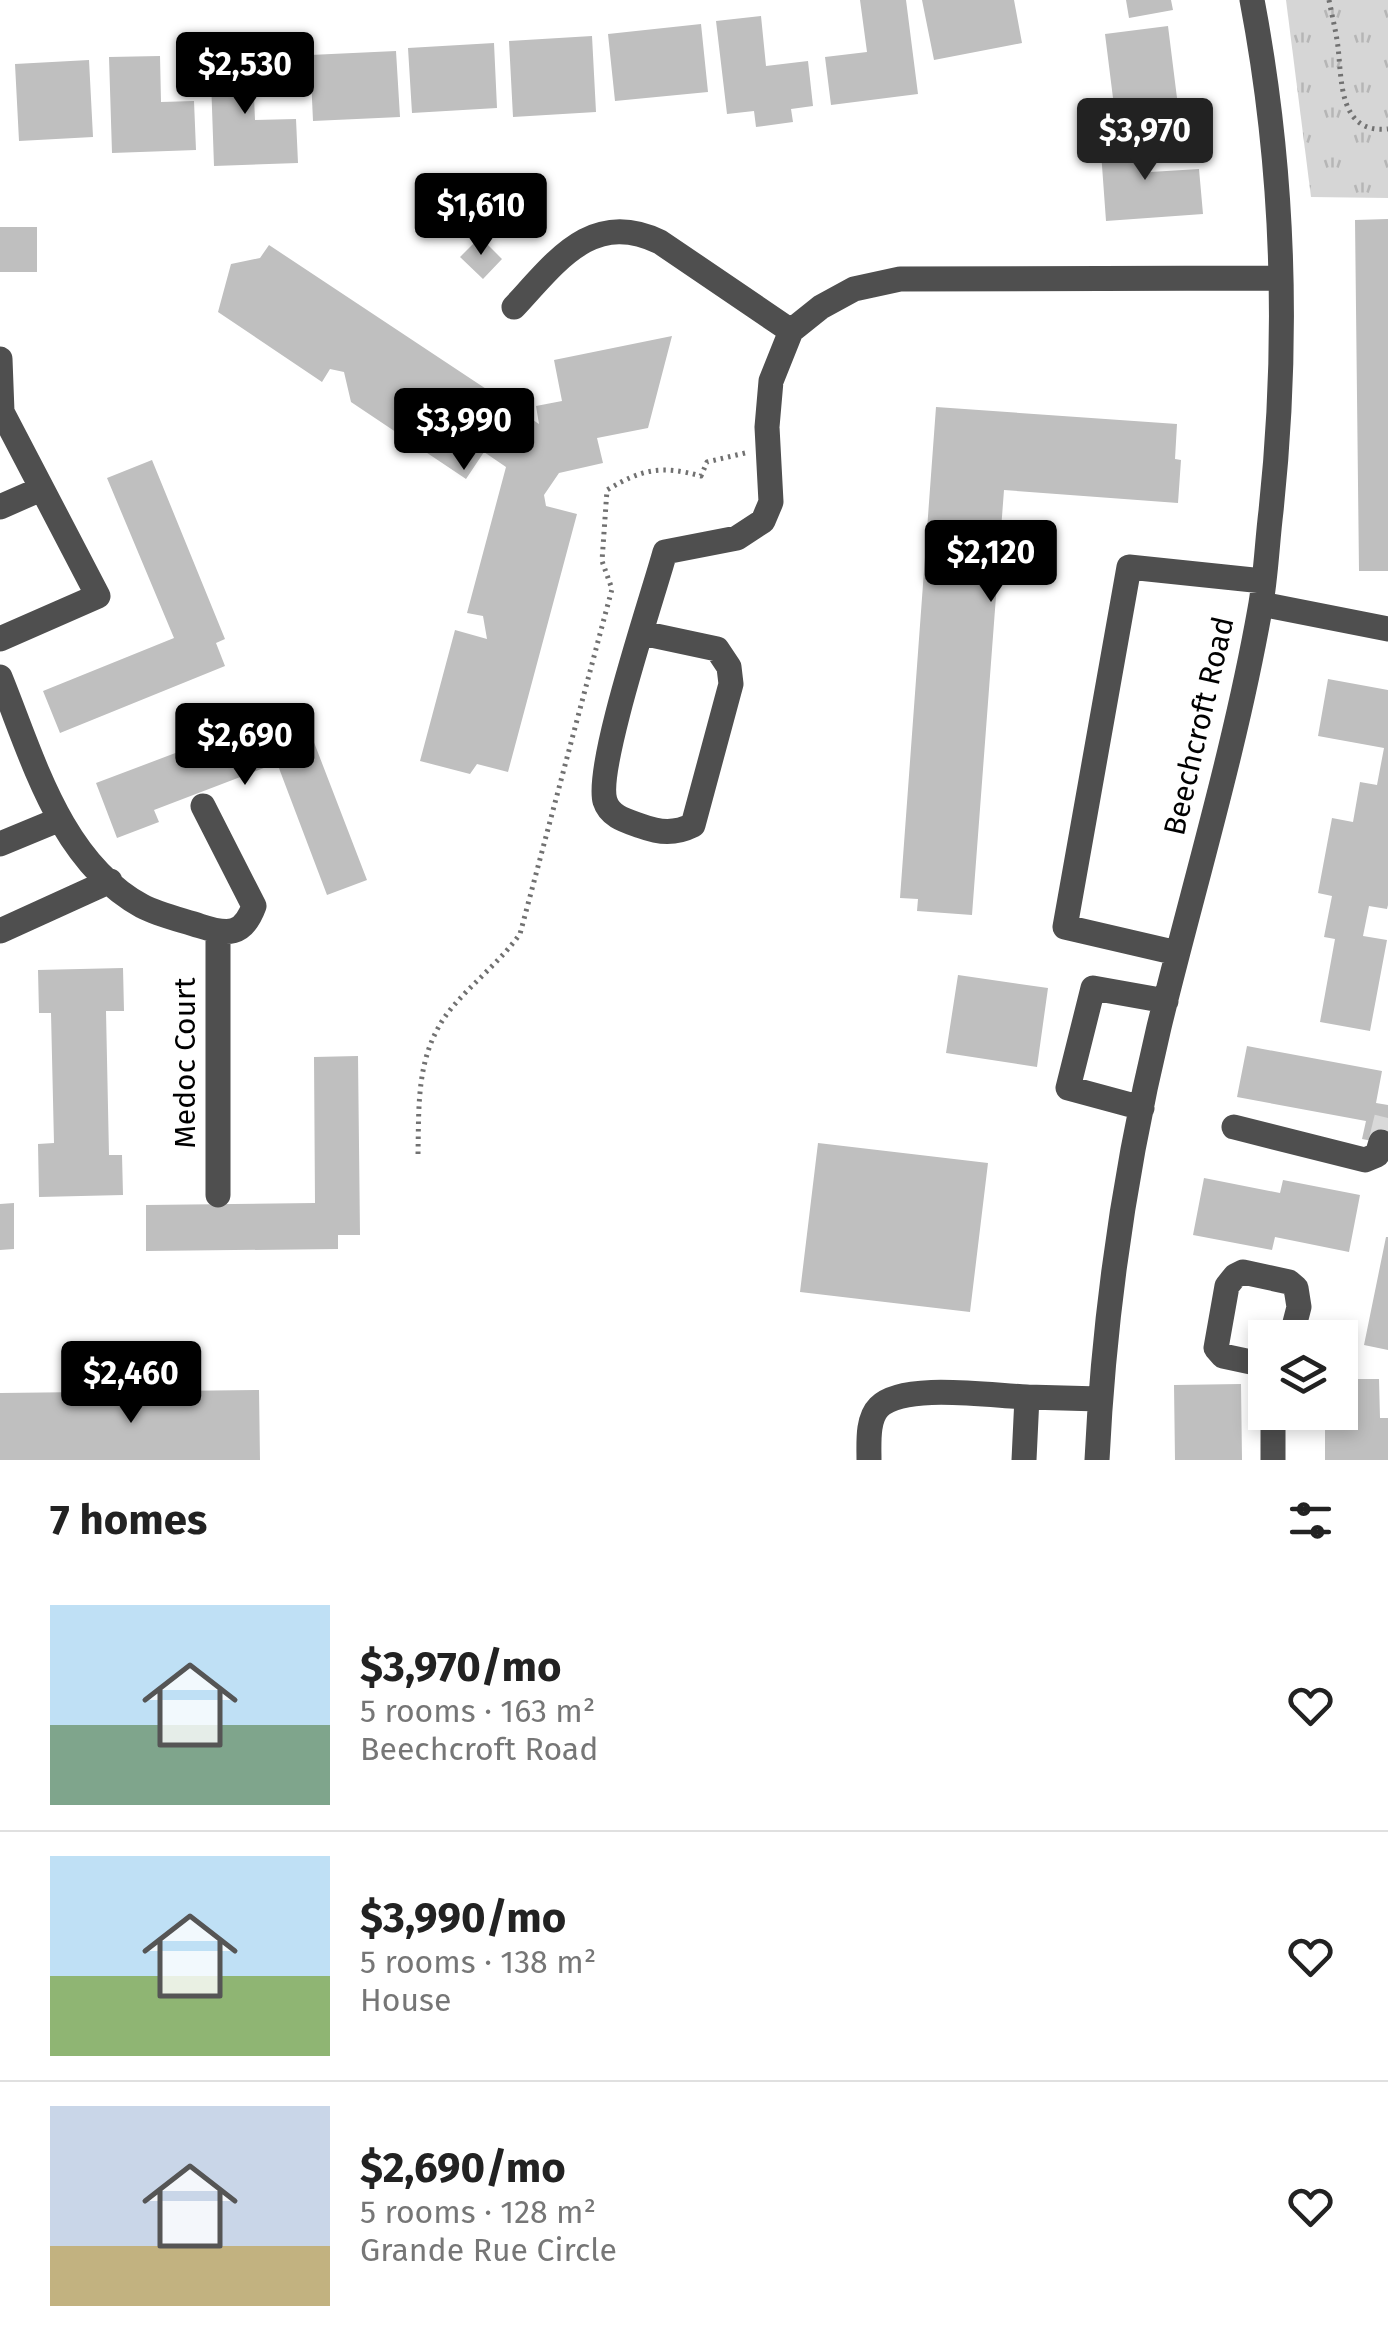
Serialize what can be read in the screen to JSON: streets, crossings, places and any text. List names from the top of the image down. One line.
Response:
{"streets":{"street":["Beechcroft Road","Medoc Court"]},"page":{"price":["$2,530","$3,970","$1,610","$3,990","$2,120","$2,690","$2,460"],"heading":"7 homes","list":[{"name":"$3,970/mo","note":"5 rooms · 163 m² · Beechcroft Road"},{"name":"$3,990/mo","note":"5 rooms · 138 m² · House"},{"name":"$2,690/mo","note":"5 rooms · 128 m² · Grande Rue Circle"}]}}
